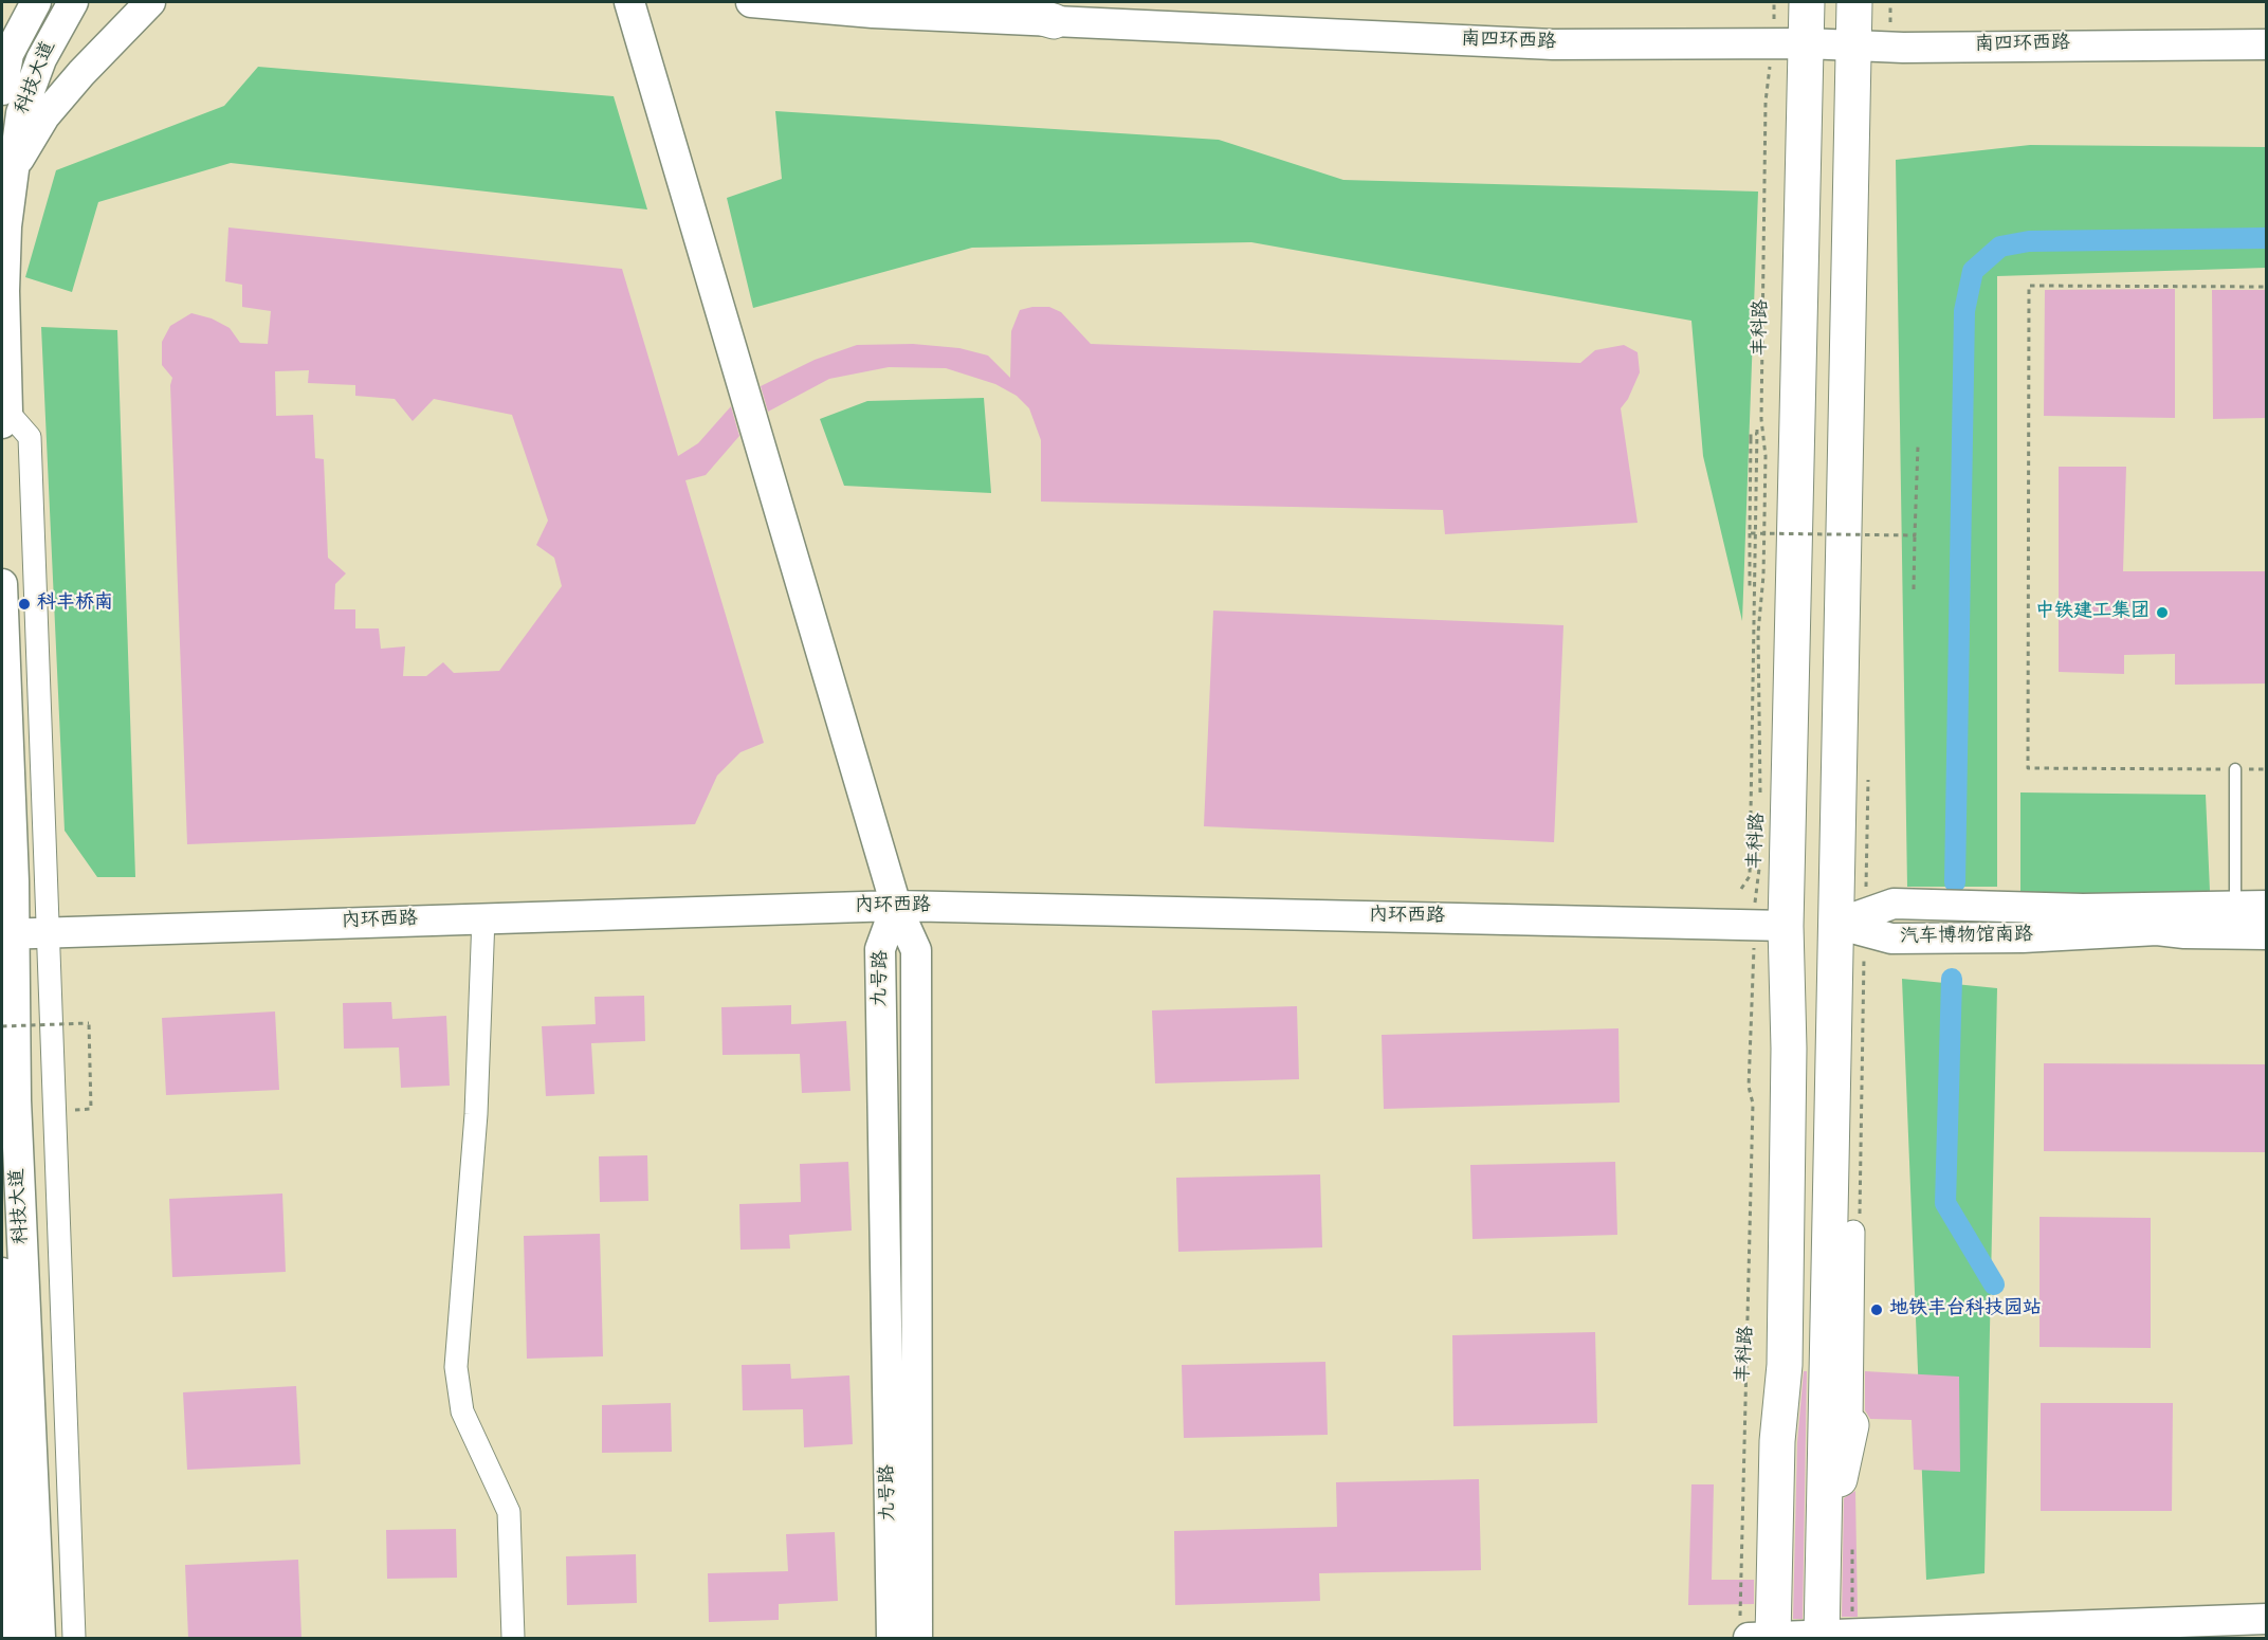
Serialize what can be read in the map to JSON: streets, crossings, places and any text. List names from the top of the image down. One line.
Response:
{"streets":{"main road":["丰科路"],"street":["南四环西路","科技大道","内环西路","汽车博物馆南路","九号路"]},"crossings":[["南四环西路","丰科路"],["科技大道","内环西路"],["丰科路","内环西路"],["内环西路","九号路"]],"places":["科丰桥南","中铁建工集团","地铁丰台科技园站"]}
